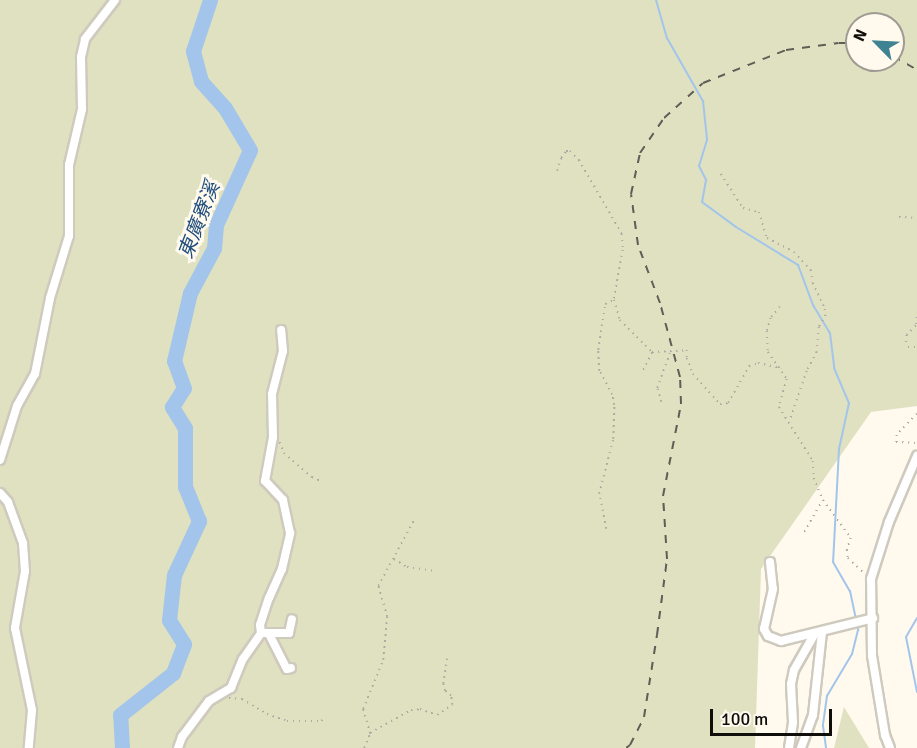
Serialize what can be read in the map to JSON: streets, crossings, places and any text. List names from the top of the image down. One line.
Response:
{"water":["東廣寮溪"],"scale_bar":"100 m","north":"top left"}
